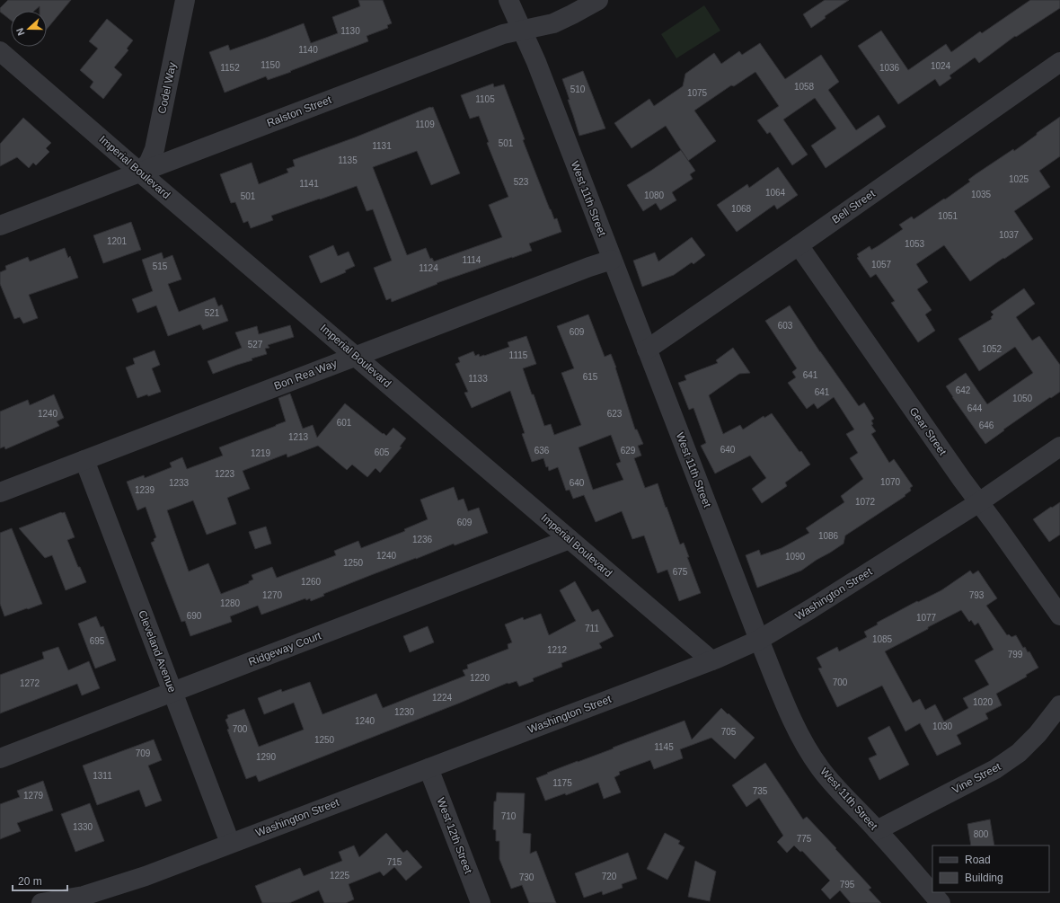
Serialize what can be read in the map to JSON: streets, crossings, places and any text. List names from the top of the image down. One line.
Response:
{"streets":{"street":["Codel Way","Ralston Street","Imperial Boulevard","West 11th Street","Bell Street","Bon Rea Way","Gear Street","Washington Street","Ridgeway Court","Cleveland Avenue","Vine Street","West 12th Street"]},"crossings":[["Codel Way","Ralston Street"],["Codel Way","Imperial Boulevard"],["Ralston Street","Imperial Boulevard"],["Ralston Street","West 11th Street"],["Imperial Boulevard","Bon Rea Way"],["Imperial Boulevard","Washington Street"],["Imperial Boulevard","Ridgeway Court"],["West 11th Street","Bell Street"],["West 11th Street","Bon Rea Way"],["West 11th Street","Washington Street"],["West 11th Street","Vine Street"],["Bell Street","Gear Street"],["Bon Rea Way","Cleveland Avenue"],["Gear Street","Washington Street"],["Washington Street","Cleveland Avenue"],["Washington Street","West 12th Street"],["Ridgeway Court","Cleveland Avenue"]],"house_numbers":["1130","1140","1150","1024","1152","1036","1058","510","1075","1105","1109","501","1131","1135","1025","523","1141","1064","1035","1080","501","1068","1051","1037","1201","1053","1114","1057","515","1124","521","603","609","527","1052","1115","641","615","1133","642","641","1050","644","1240","623","601","646","1213","640","636","629","605","1219","1223","1070","1233","640","1239","1072","609","1086","1236","1240","1090","1250","675","1260","1270","793","1280","690","1077","711","1085","695","1212","799","1220","700","1272","1224","1020","1230","1240","1030","700","705","1250","1145","709","1290","1311","1175","735","1279","710","1330","800","775","715","1225","720","730","795"],"legend":["Road","Building"],"scale_bar":"20 m","north":"left"}
